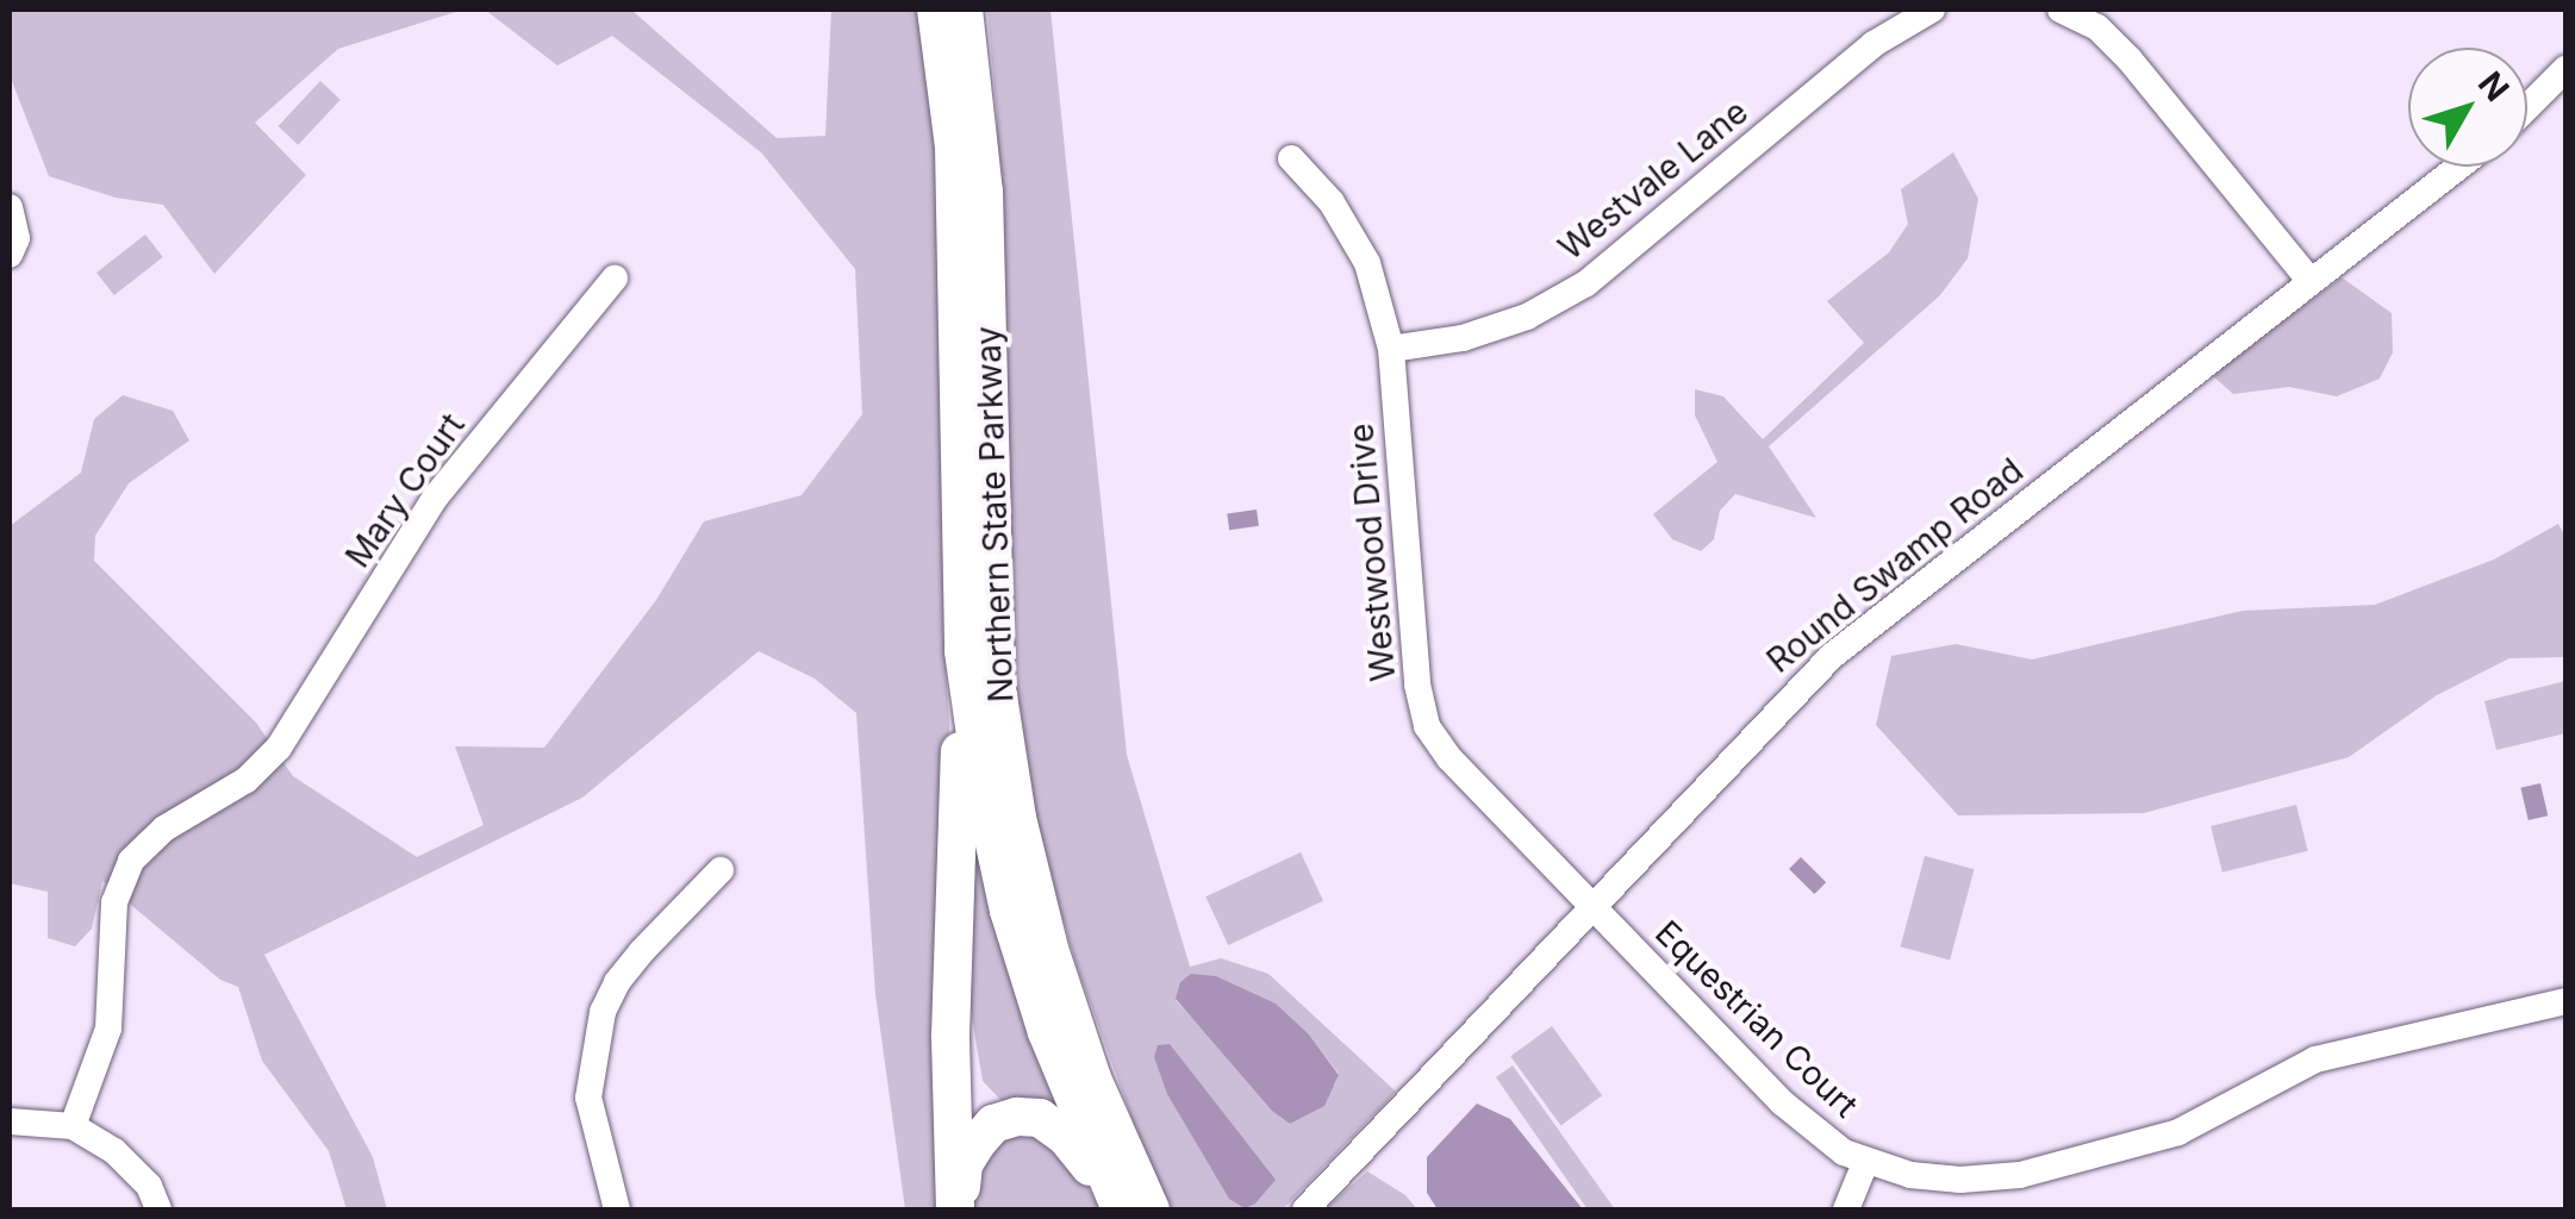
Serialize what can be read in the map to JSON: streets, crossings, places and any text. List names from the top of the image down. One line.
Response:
{"streets":{"highway":["Northern State Parkway"],"street":["Westvale Lane","Mary Court","Westwood Drive","Round Swamp Road","Equestrian Court"]},"crossings":[["Westvale Lane","Westwood Drive"],["Westwood Drive","Round Swamp Road"],["Westwood Drive","Equestrian Court"],["Round Swamp Road","Equestrian Court"]],"north":"top right"}
